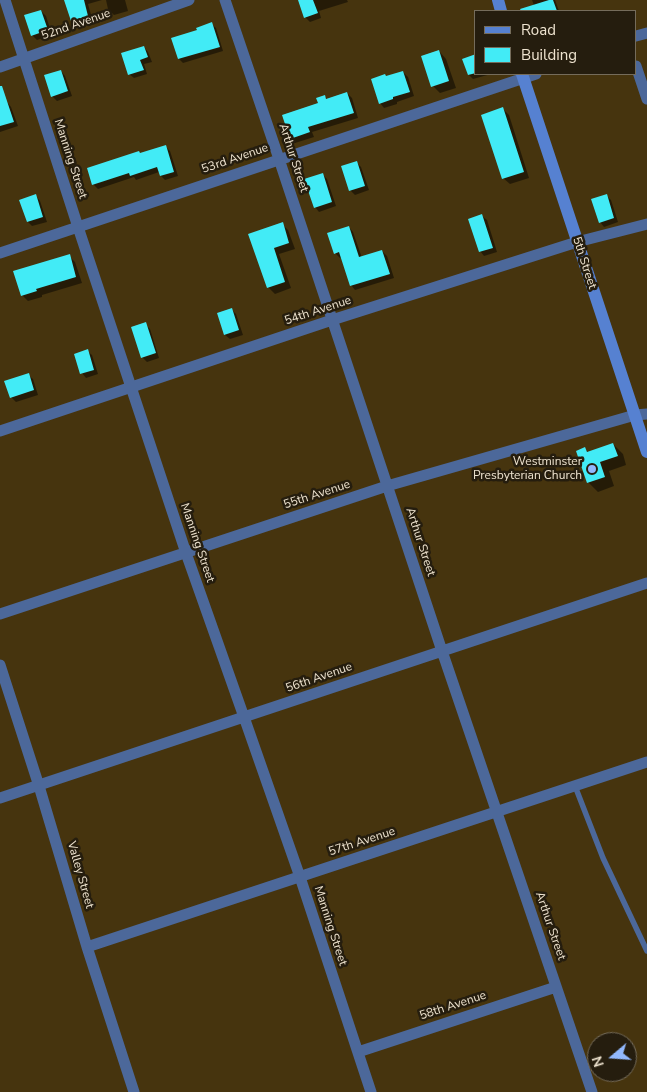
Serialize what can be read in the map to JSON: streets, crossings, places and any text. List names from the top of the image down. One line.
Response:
{"streets":{"street":["52nd Avenue","Arthur Street","Manning Street","53rd Avenue","5th Street","54th Avenue","55th Avenue","56th Avenue","57th Avenue","Valley Street","58th Avenue"]},"crossings":[["52nd Avenue","Manning Street"],["Arthur Street","53rd Avenue"],["Arthur Street","54th Avenue"],["Arthur Street","55th Avenue"],["Arthur Street","56th Avenue"],["Arthur Street","57th Avenue"],["Arthur Street","58th Avenue"],["Manning Street","53rd Avenue"],["Manning Street","54th Avenue"],["Manning Street","55th Avenue"],["Manning Street","56th Avenue"],["Manning Street","57th Avenue"],["Manning Street","58th Avenue"],["53rd Avenue","5th Street"],["5th Street","54th Avenue"],["5th Street","55th Avenue"],["56th Avenue","Valley Street"],["57th Avenue","Valley Street"]],"places":["Westminster Presbyterian Church"],"legend":["Road","Building"],"north":"left"}
